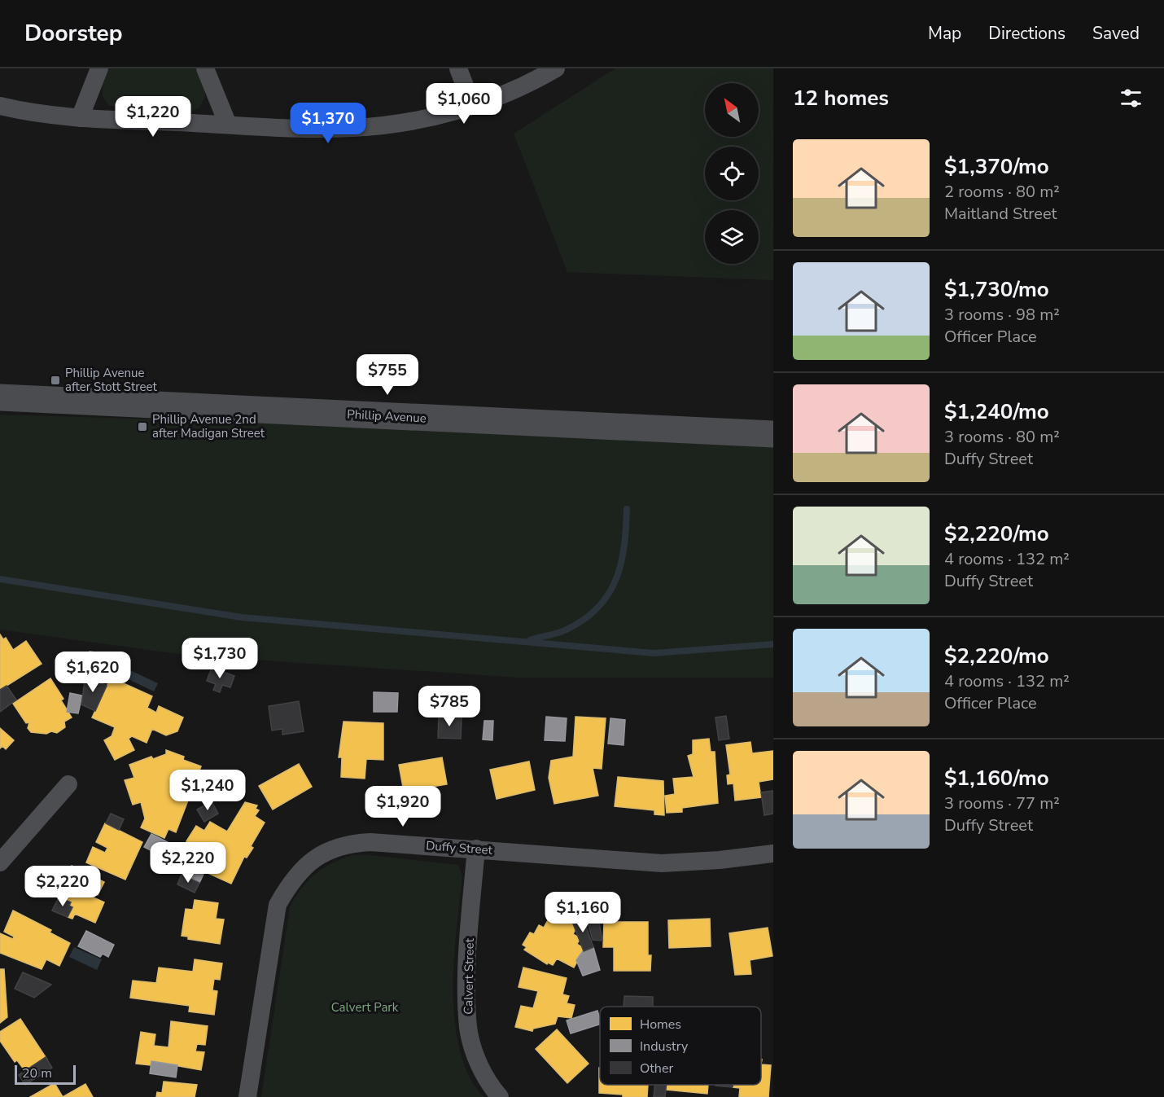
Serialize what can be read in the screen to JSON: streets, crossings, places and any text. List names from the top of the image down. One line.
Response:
{"streets":{"street":["Phillip Avenue","Duffy Street","Calvert Street"]},"crossings":[["Duffy Street","Calvert Street"]],"parks":["Calvert Park"],"places":{"transit":["Phillip Avenue after Stott Street","Phillip Avenue 2nd after Madigan Street"]},"legend":["Homes","Industry","Other"],"scale_bar":"20 m","north":"top left","page":{"header":"Doorstep","nav":["Map","Directions","Saved"],"heading":"12 homes","price":["$1,060","$1,220","$1,370","$755","$1,730","$1,620","$785","$1,240","$1,920","$2,220","$2,220","$1,160"],"list":[{"name":"$1,370/mo","note":"2 rooms · 80 m² · Maitland Street"},{"name":"$1,730/mo","note":"3 rooms · 98 m² · Officer Place"},{"name":"$1,240/mo","note":"3 rooms · 80 m² · Duffy Street"},{"name":"$2,220/mo","note":"4 rooms · 132 m² · Duffy Street"},{"name":"$2,220/mo","note":"4 rooms · 132 m² · Officer Place"},{"name":"$1,160/mo","note":"3 rooms · 77 m² · Duffy Street"}],"scale":"20 m"}}
